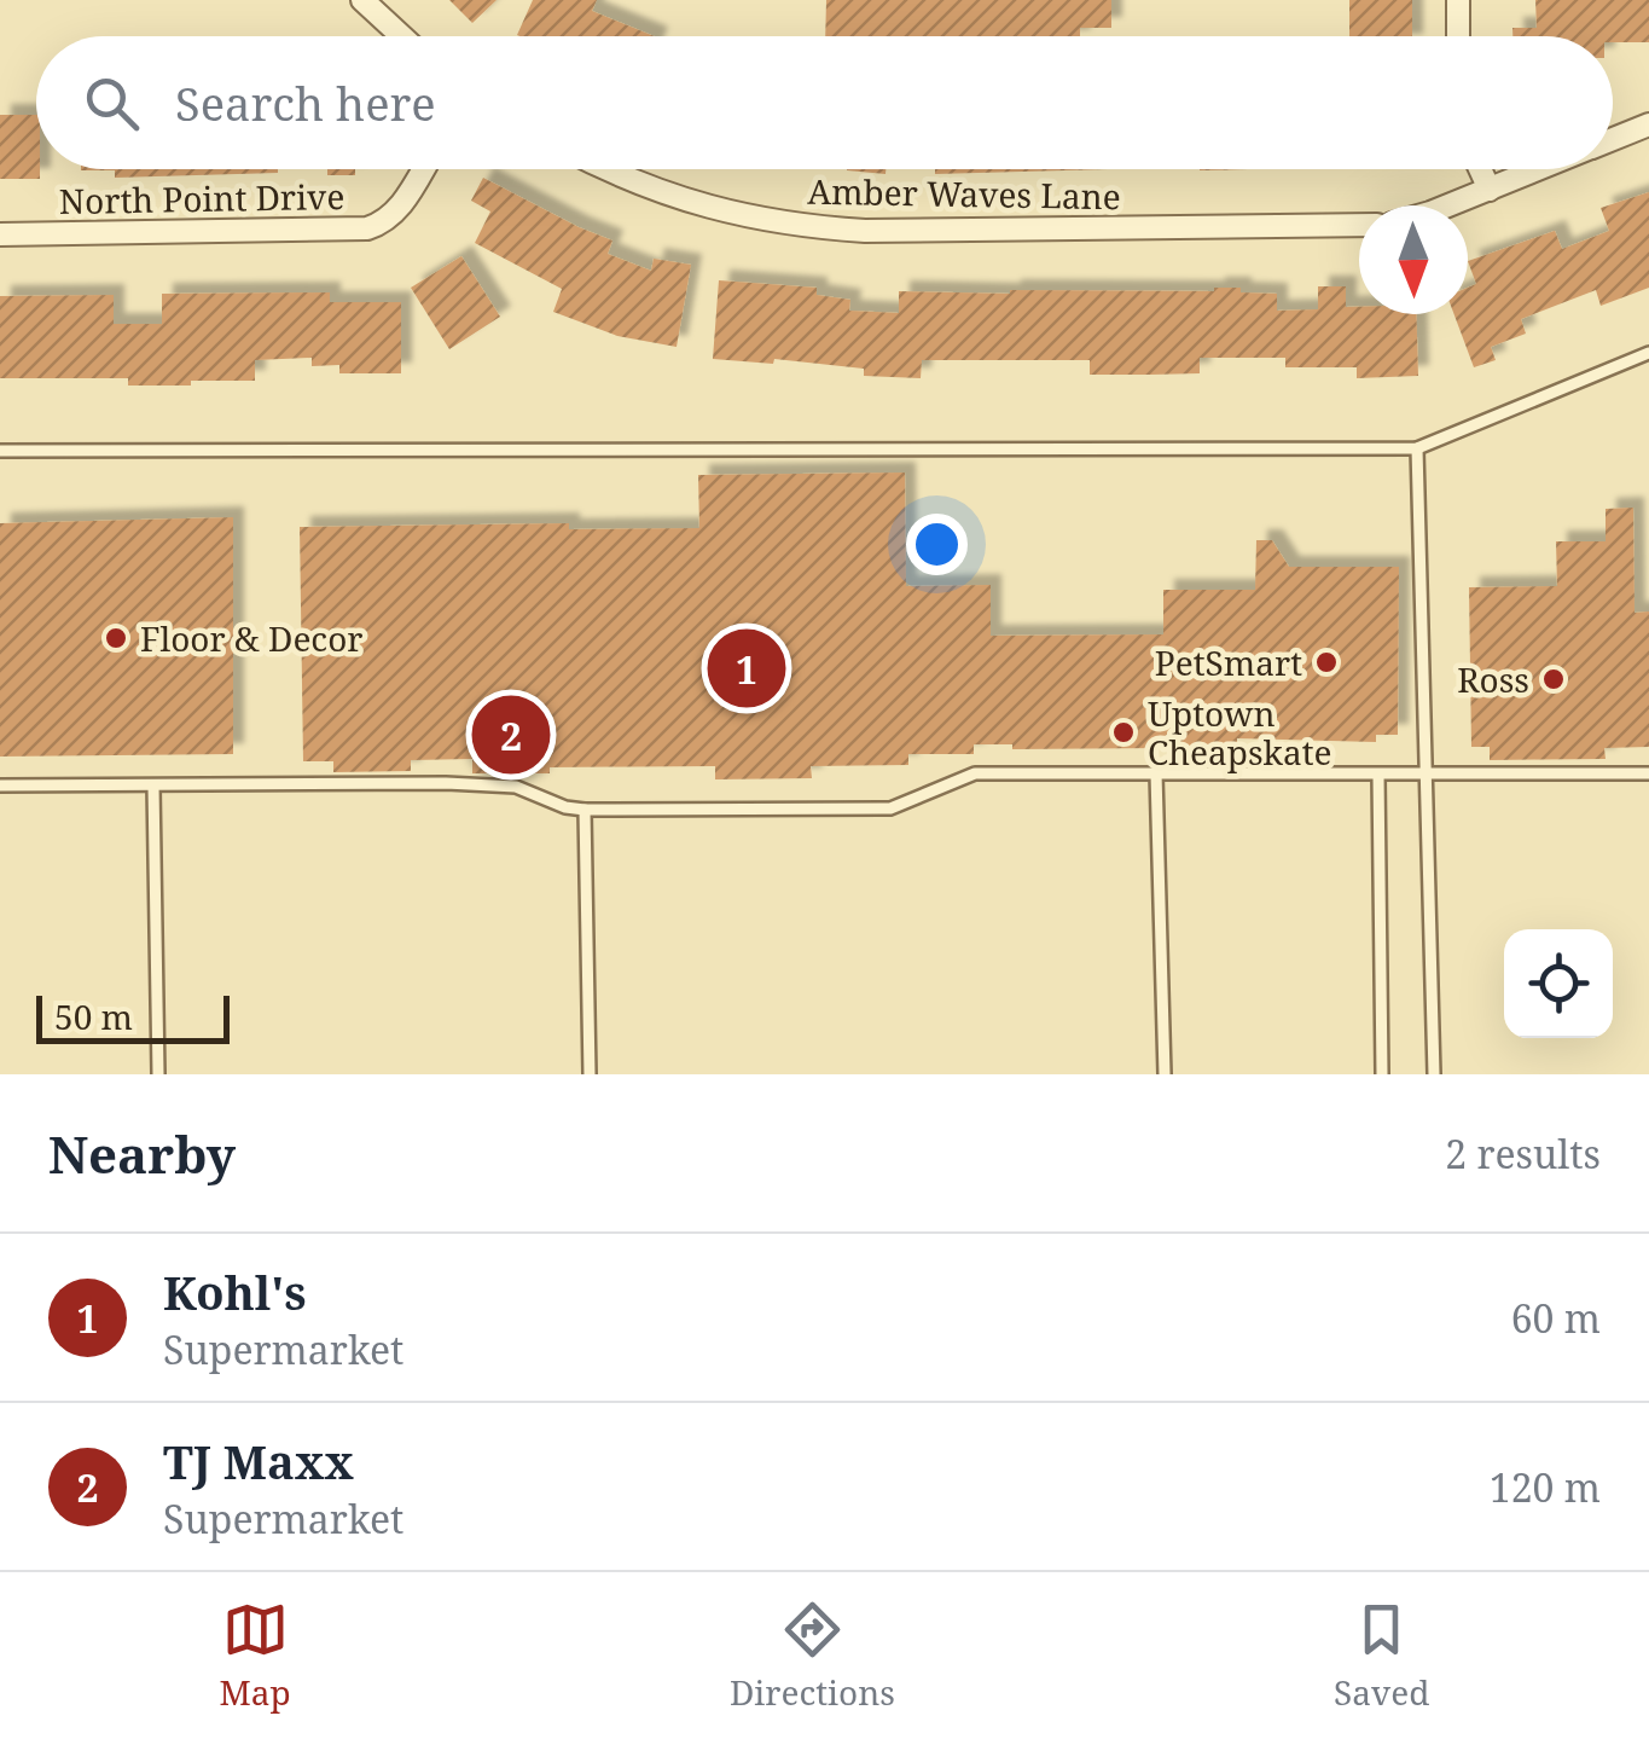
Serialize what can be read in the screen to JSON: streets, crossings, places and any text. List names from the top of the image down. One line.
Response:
{"streets":{"street":["Amber Waves Lane","North Point Drive"]},"places":["Floor & Decor","PetSmart","Ross","Uptown Cheapskate"],"scale_bar":"50 m","north":"bottom","page":{"search":"Search here","pins":["1","2"],"scale":"50 m","heading":["Nearby","2 results"],"list":[{"mark":"1","name":"Kohl's","note":"Supermarket","value":"60 m"},{"mark":"2","name":"TJ Maxx","note":"Supermarket","value":"120 m"}],"nav":["Map","Directions","Saved"]}}
